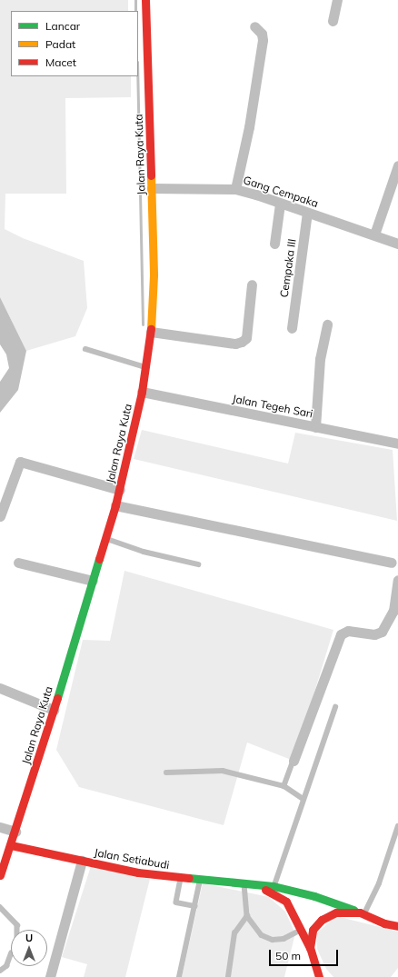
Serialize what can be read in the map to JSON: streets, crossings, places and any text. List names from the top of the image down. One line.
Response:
{"streets":{"main road":["Jalan Raya Kuta","Jalan Setiabudi"],"street":["Gang Cempaka","Cempaka III","Jalan Tegeh Sari"]},"crossings":[["Jalan Raya Kuta","Gang Cempaka"],["Jalan Raya Kuta","Jalan Tegeh Sari"],["Jalan Raya Kuta","Jalan Setiabudi"],["Gang Cempaka","Cempaka III"]],"legend":["Lancar","Padat","Macet"],"scale_bar":"50 m","north":"top"}
